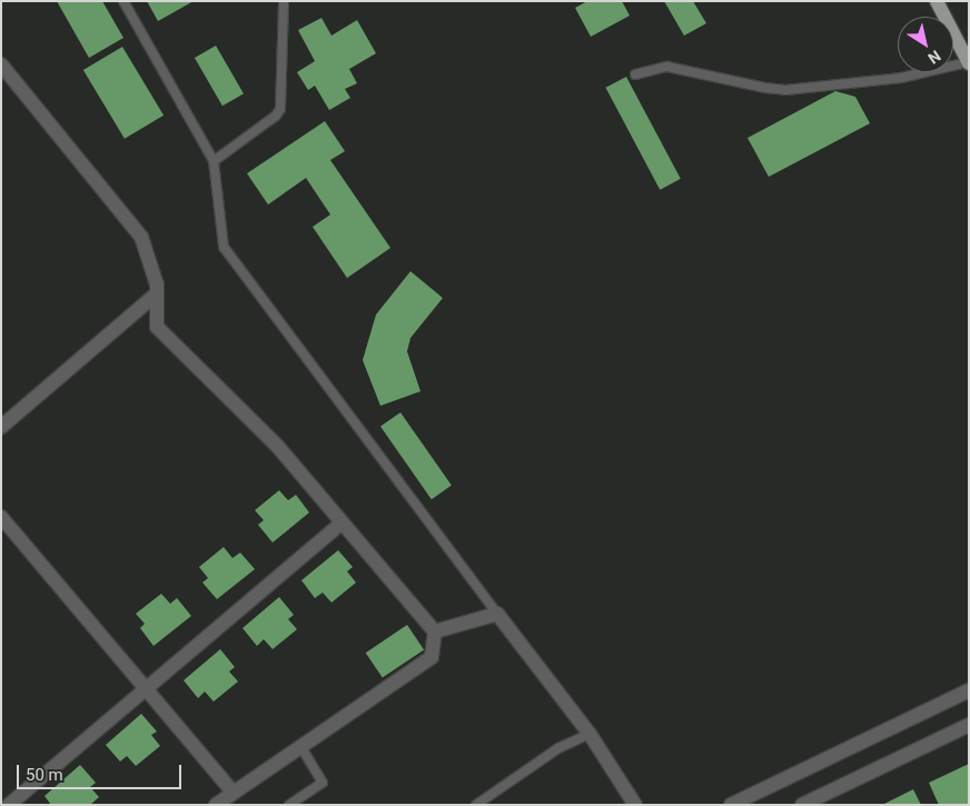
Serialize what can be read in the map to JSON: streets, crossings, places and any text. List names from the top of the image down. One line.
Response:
{"scale_bar":"50 m","north":"bottom right"}
